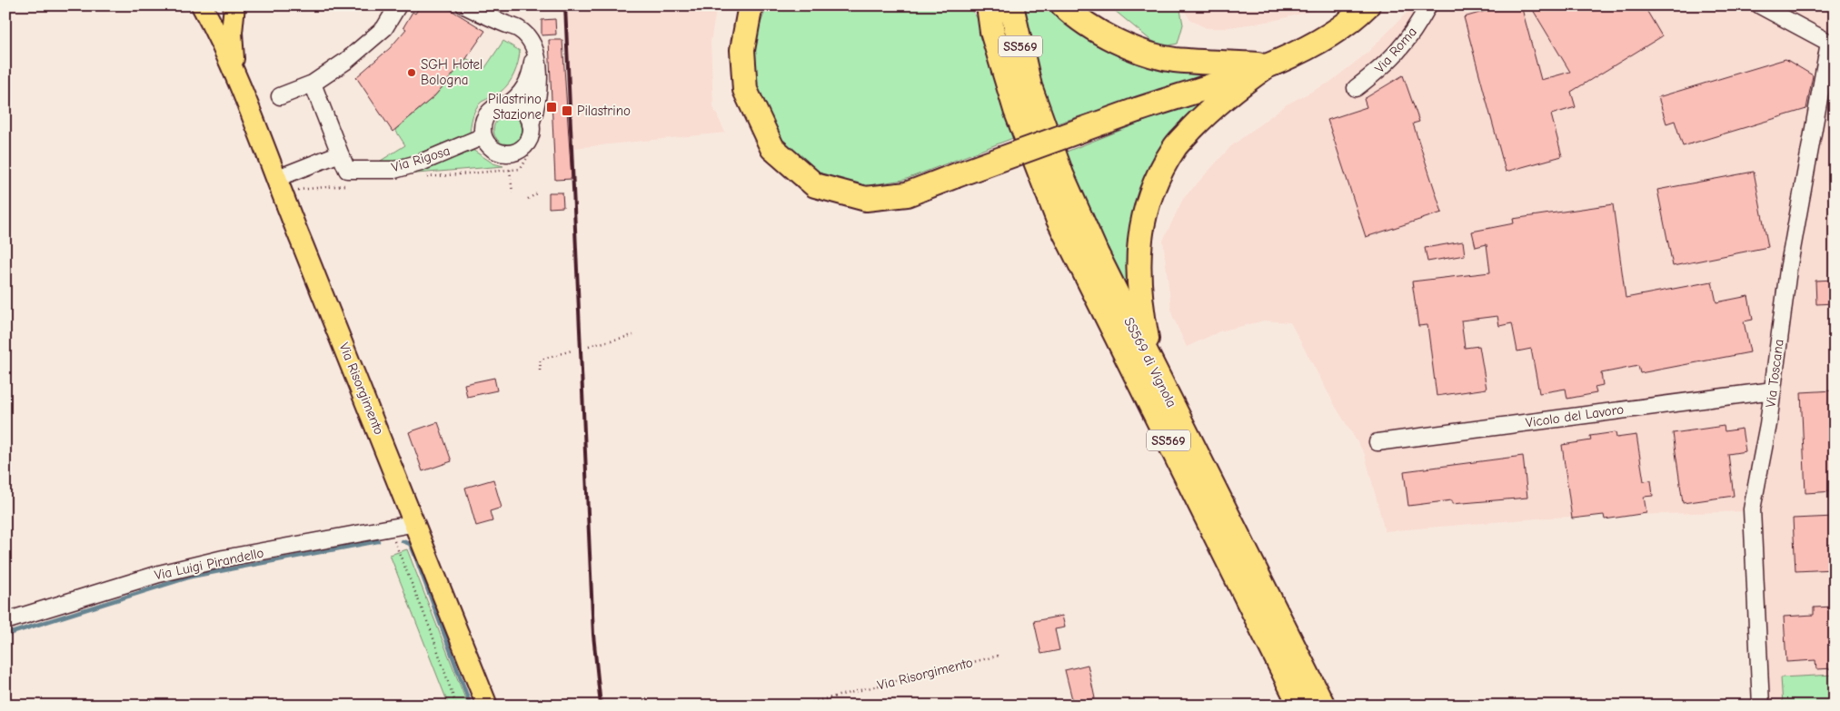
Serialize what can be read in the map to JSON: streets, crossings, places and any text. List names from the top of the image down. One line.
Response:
{"streets":{"highway":["SS569","SS569 di Vignola"],"main road":["Via Risorgimento"],"street":["Via Roma","Via Rigosa","Via Toscana","Vicolo del Lavoro","Via Luigi Pirandello"]},"crossings":[["Via Toscana","Vicolo del Lavoro"],["Via Risorgimento","Via Luigi Pirandello"]],"places":{"other":["SGH Hotel Bologna"],"transit":["Pilastrino Stazione","Pilastrino"]}}
